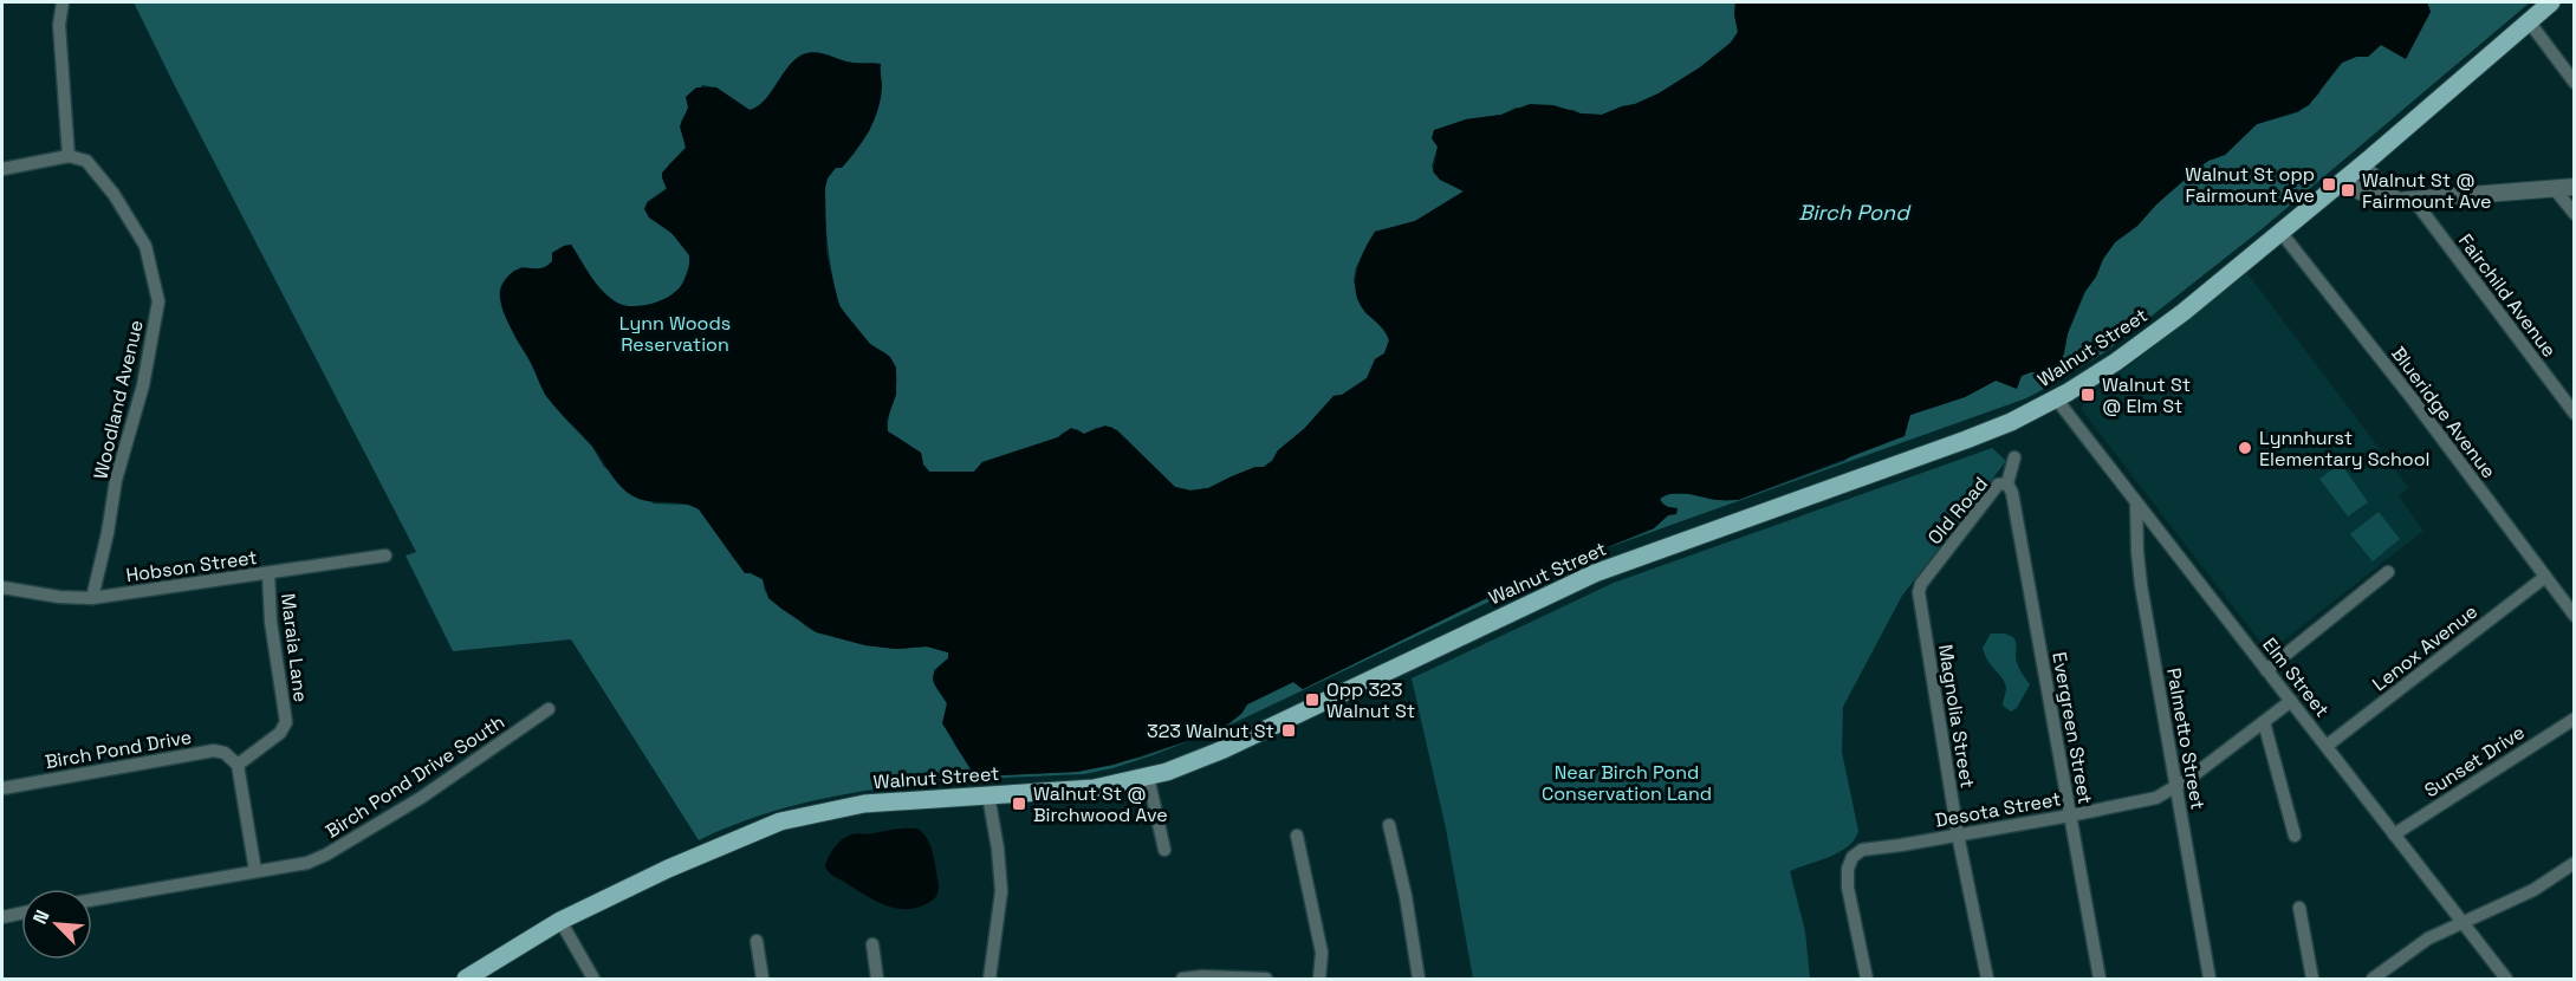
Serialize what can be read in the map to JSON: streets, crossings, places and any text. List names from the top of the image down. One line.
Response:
{"streets":{"main road":["Walnut Street"],"street":["Fairchild Avenue","Woodland Avenue","Blueridge Avenue","Old Road","Hobson Street","Maraia Lane","Lenox Avenue","Elm Street","Magnolia Street","Evergreen Street","Palmetto Street","Birch Pond Drive","Sunset Drive","Birch Pond Drive South","Desota Street"]},"crossings":[["Walnut Street","Blueridge Avenue"],["Walnut Street","Elm Street"],["Woodland Avenue","Hobson Street"],["Blueridge Avenue","Lenox Avenue"],["Old Road","Magnolia Street"],["Old Road","Evergreen Street"],["Hobson Street","Maraia Lane"],["Maraia Lane","Birch Pond Drive"],["Lenox Avenue","Elm Street"],["Elm Street","Palmetto Street"],["Elm Street","Sunset Drive"],["Elm Street","Desota Street"],["Magnolia Street","Desota Street"],["Evergreen Street","Desota Street"],["Palmetto Street","Desota Street"]],"water":["Birch Pond"],"parks":["Lynn Woods Reservation","Near Birch Pond Conservation Land"],"places":{"transit":["Walnut St opp Fairmount Ave","Walnut St @ Fairmount Ave","Walnut St @ Elm St","Opp 323 Walnut St","323 Walnut St","Walnut St @ Birchwood Ave"],"other":["Lynnhurst Elementary School"]},"north":"top left"}
